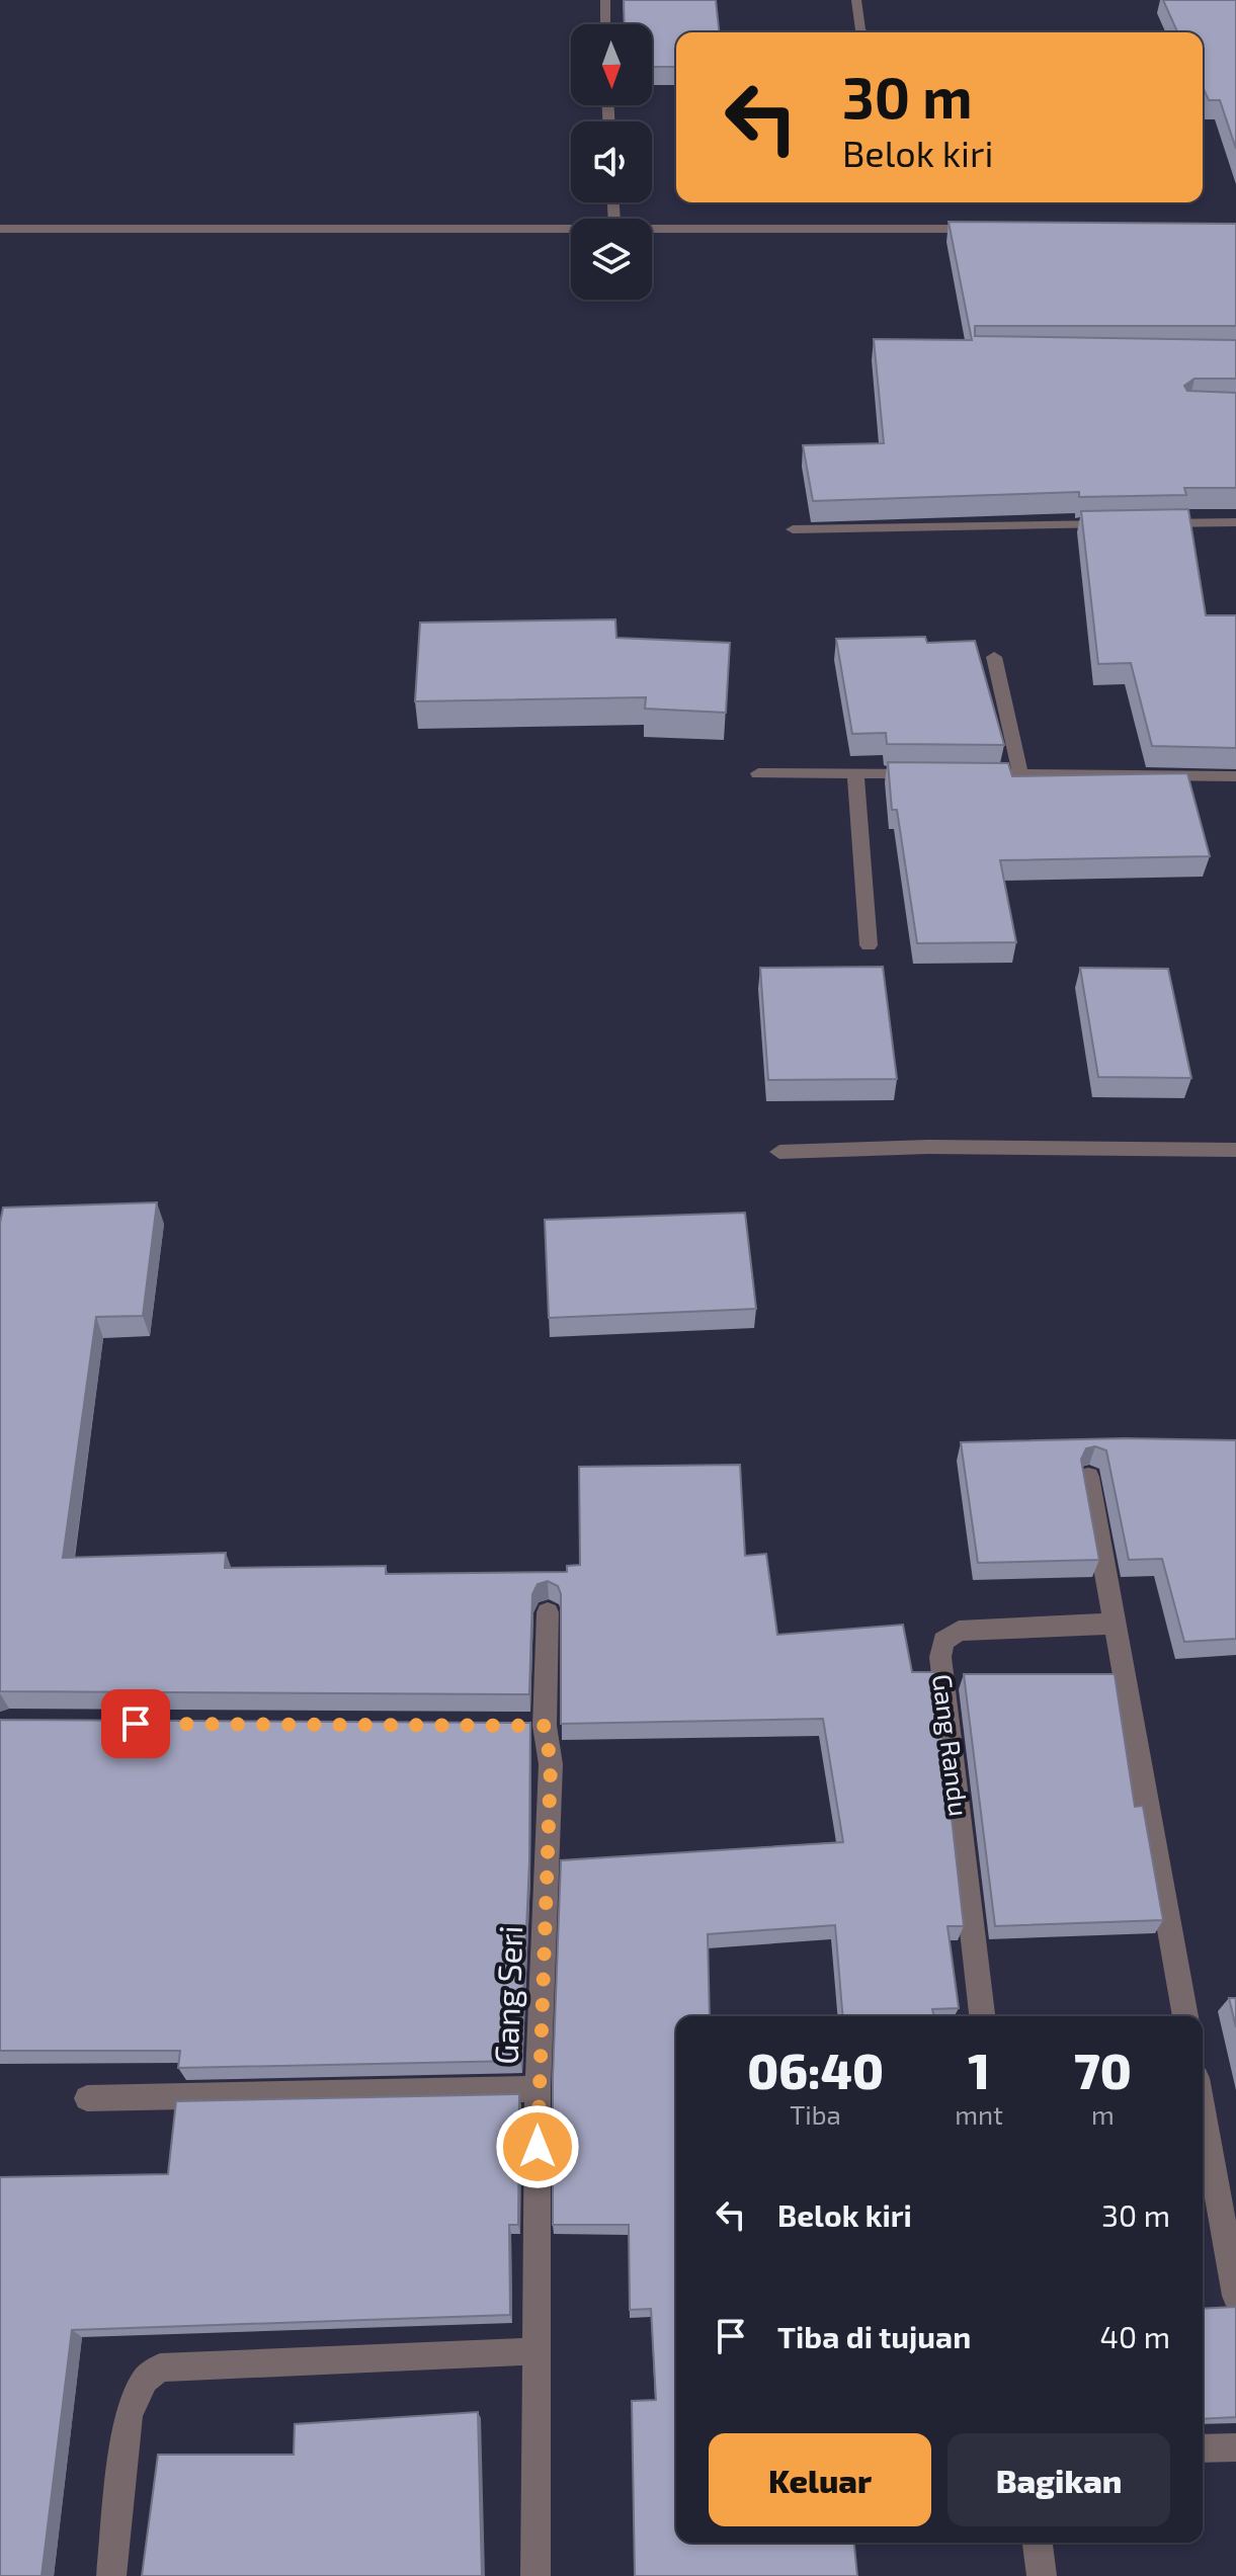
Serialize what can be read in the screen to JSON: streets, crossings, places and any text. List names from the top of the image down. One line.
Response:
{"streets":{"street":["Gang Randu","Gang Seri"]},"north":"bottom","page":{"turn":["30 m","Belok kiri"],"eta":["06:40","Tiba","1","mnt","70","m"],"list":[{"name":"Belok kiri","value":"30 m"},{"name":"Tiba di tujuan","value":"40 m"}],"buttons":["Keluar","Bagikan"]}}
